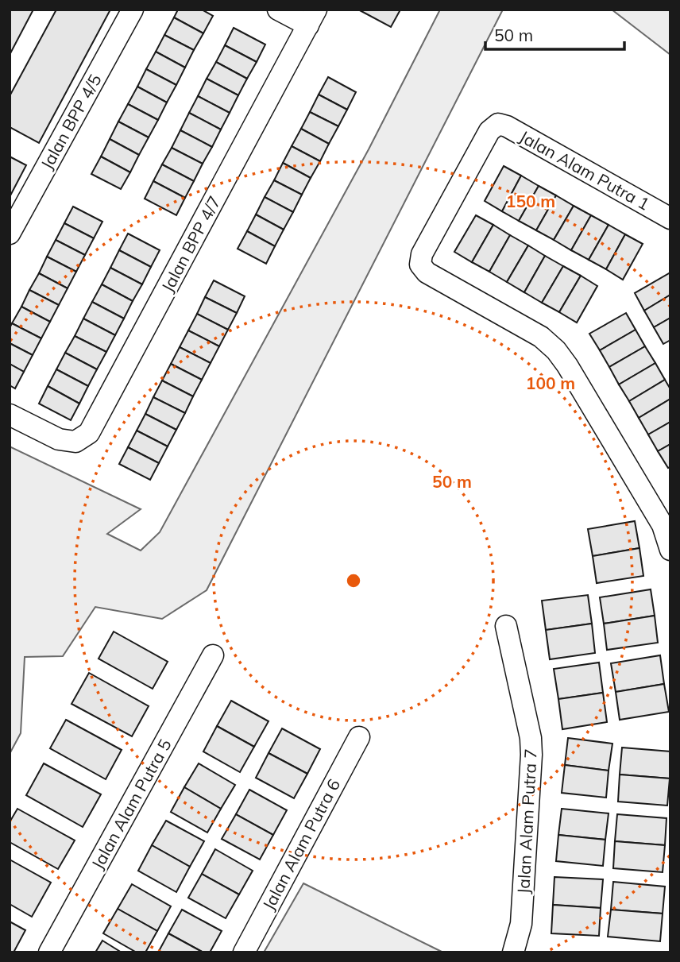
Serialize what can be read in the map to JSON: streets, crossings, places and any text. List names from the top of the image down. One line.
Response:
{"streets":{"street":["Jalan BPP 4/5","Jalan Alam Putra 1","Jalan BPP 4/7","Jalan Alam Putra 5","Jalan Alam Putra 7","Jalan Alam Putra 6"]},"scale_bar":"50 m","rings":["150 m","100 m","50 m"]}
